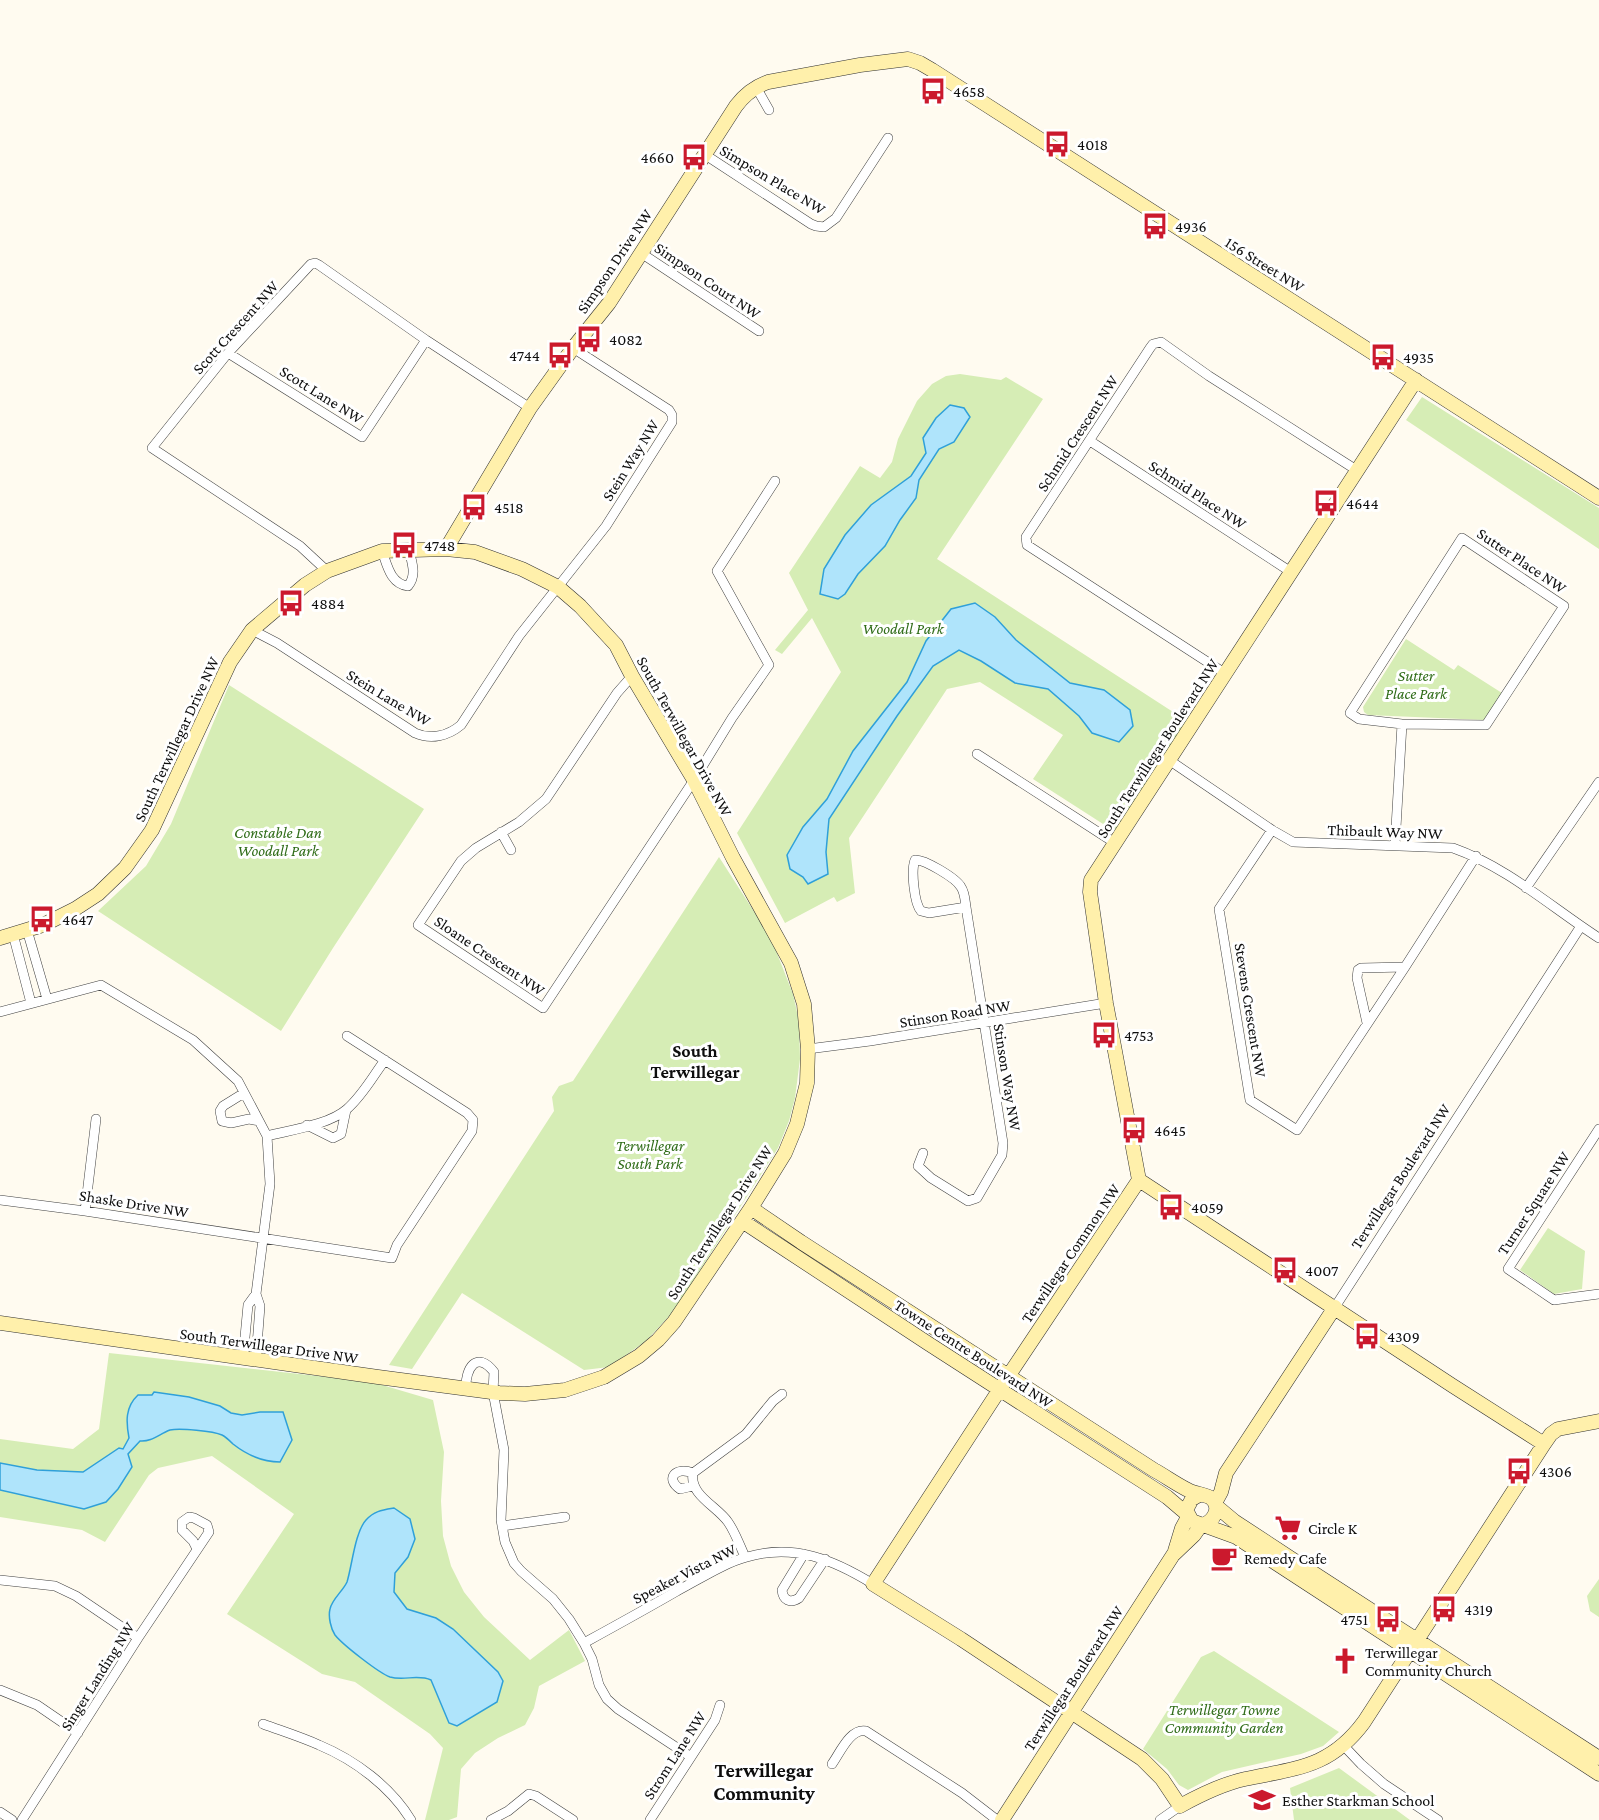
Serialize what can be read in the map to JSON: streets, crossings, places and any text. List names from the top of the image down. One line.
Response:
{"streets":{"street":["Simpson Place NW","Simpson Drive NW","156 Street NW","Simpson Court NW","Scott Crescent NW","Scott Lane NW","Schmid Crescent NW","Stein Way NW","Schmid Place NW","Sutter Place NW","Stein Lane NW","South Terwillegar Drive NW","South Terwillegar Boulevard NW","Thibault Way NW","Sloane Crescent NW","Stevens Crescent NW","Stinson Road NW","Stinson Way NW","Terwillegar Boulevard NW","Shaske Drive NW","Turner Square NW","Terwillegar Common NW","Towne Centre Boulevard NW","Speaker Vista NW","Singer Landing NW","Strom Lane NW"]},"crossings":[["Simpson Place NW","Simpson Drive NW"],["Simpson Drive NW","156 Street NW"],["Simpson Drive NW","Simpson Court NW"],["Simpson Drive NW","Scott Crescent NW"],["Simpson Drive NW","Stein Way NW"],["Simpson Drive NW","South Terwillegar Drive NW"],["156 Street NW","South Terwillegar Boulevard NW"],["Scott Crescent NW","Scott Lane NW"],["Scott Crescent NW","South Terwillegar Drive NW"],["Schmid Crescent NW","Schmid Place NW"],["Schmid Crescent NW","South Terwillegar Boulevard NW"],["Stein Way NW","Stein Lane NW"],["Stein Way NW","South Terwillegar Drive NW"],["Schmid Place NW","South Terwillegar Boulevard NW"],["Stein Lane NW","South Terwillegar Drive NW"],["South Terwillegar Drive NW","Sloane Crescent NW"],["South Terwillegar Drive NW","Stinson Road NW"],["South Terwillegar Drive NW","Towne Centre Boulevard NW"],["South Terwillegar Boulevard NW","Thibault Way NW"],["South Terwillegar Boulevard NW","Stinson Road NW"],["South Terwillegar Boulevard NW","Terwillegar Common NW"],["Thibault Way NW","Stevens Crescent NW"],["Thibault Way NW","Terwillegar Boulevard NW"],["Stinson Road NW","Stinson Way NW"],["Terwillegar Boulevard NW","Terwillegar Common NW"],["Terwillegar Boulevard NW","Towne Centre Boulevard NW"],["Terwillegar Common NW","Towne Centre Boulevard NW"],["Terwillegar Common NW","Speaker Vista NW"]],"districts":["South Terwillegar","Terwillegar Community"],"parks":["Woodall Park","Sutter Place Park","Constable Dan Woodall Park","Terwillegar South Park","Terwillegar Towne Community Garden"],"places":{"bus stop":["4658","4018","4660","4936","4082","4744","4935","4644","4518","4748","4884","4647","4753","4645","4059","4007","4309","4306","4319","4751"],"supermarket":["Circle K"],"cafe":["Remedy Cafe"],"church":["Terwillegar Community Church"],"school or university":["Esther Starkman School"]}}
